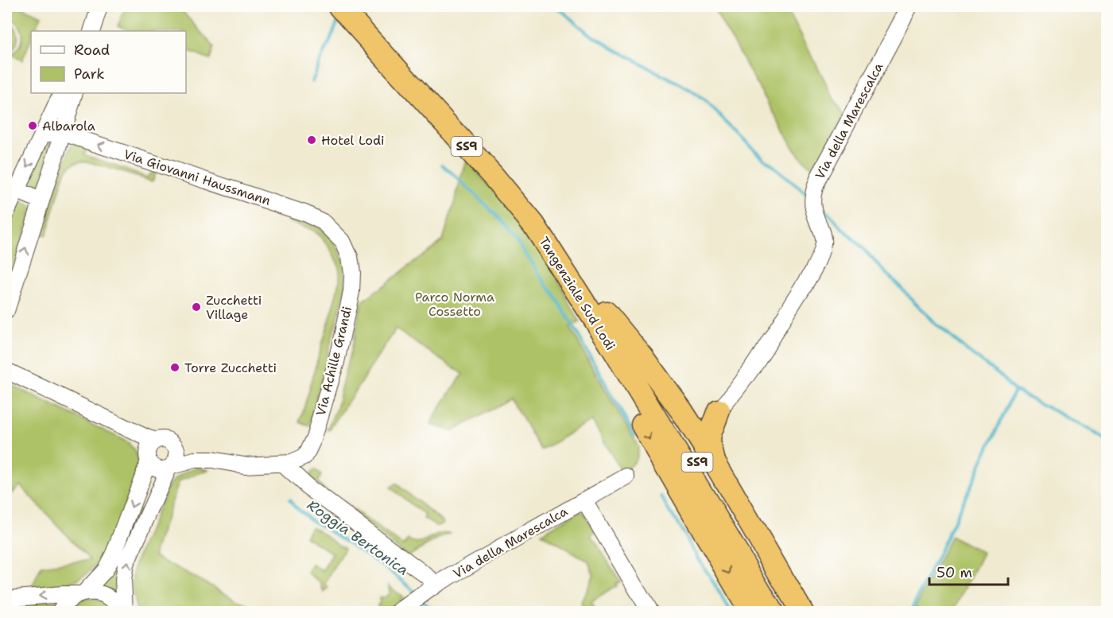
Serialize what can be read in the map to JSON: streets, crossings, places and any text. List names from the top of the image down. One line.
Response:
{"streets":{"highway":["SS9","Tangenziale Sud Lodi"],"street":["Via della Marescalca","Via Giovanni Haussmann","Via Achille Grandi"]},"crossings":[["Via Giovanni Haussmann","Via Achille Grandi"]],"one_way":["Via Giovanni Haussmann"],"water":["Roggia Bertonica"],"parks":["Parco Norma Cossetto"],"places":["Albarola","Hotel Lodi","Zucchetti Village","Torre Zucchetti"],"legend":["Road","Park"],"scale_bar":"50 m"}
